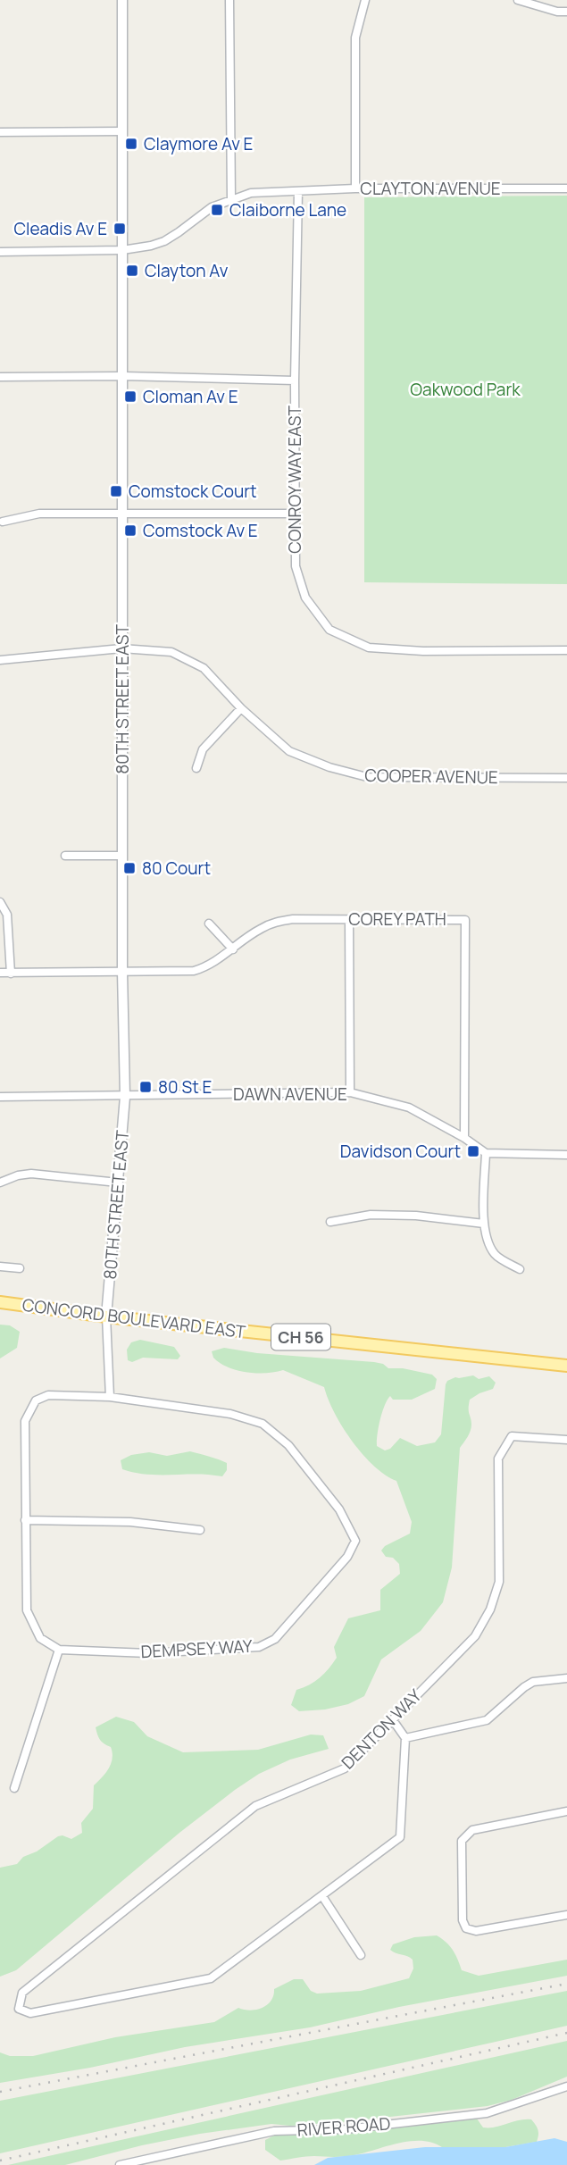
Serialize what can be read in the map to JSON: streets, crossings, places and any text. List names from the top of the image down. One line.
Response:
{"streets":{"main road":["CONCORD BOULEVARD EAST","CH 56"],"street":["CLAYTON AVENUE","CONROY WAY EAST","80TH STREET EAST","COOPER AVENUE","COREY PATH","DAWN AVENUE","DEMPSEY WAY","DENTON WAY","RIVER ROAD"]},"crossings":[["CLAYTON AVENUE","CONROY WAY EAST"],["CLAYTON AVENUE","80TH STREET EAST"],["80TH STREET EAST","COOPER AVENUE"],["80TH STREET EAST","COREY PATH"],["80TH STREET EAST","DAWN AVENUE"],["80TH STREET EAST","CONCORD BOULEVARD EAST"],["80TH STREET EAST","DEMPSEY WAY"],["COREY PATH","DAWN AVENUE"]],"parks":["Oakwood Park"],"places":{"transit":["Claymore Av E","Claiborne Lane","Cleadis Av E","Clayton Av","Cloman Av E","Comstock Court","Comstock Av E","80 Court","80 St E","Davidson Court"]}}
